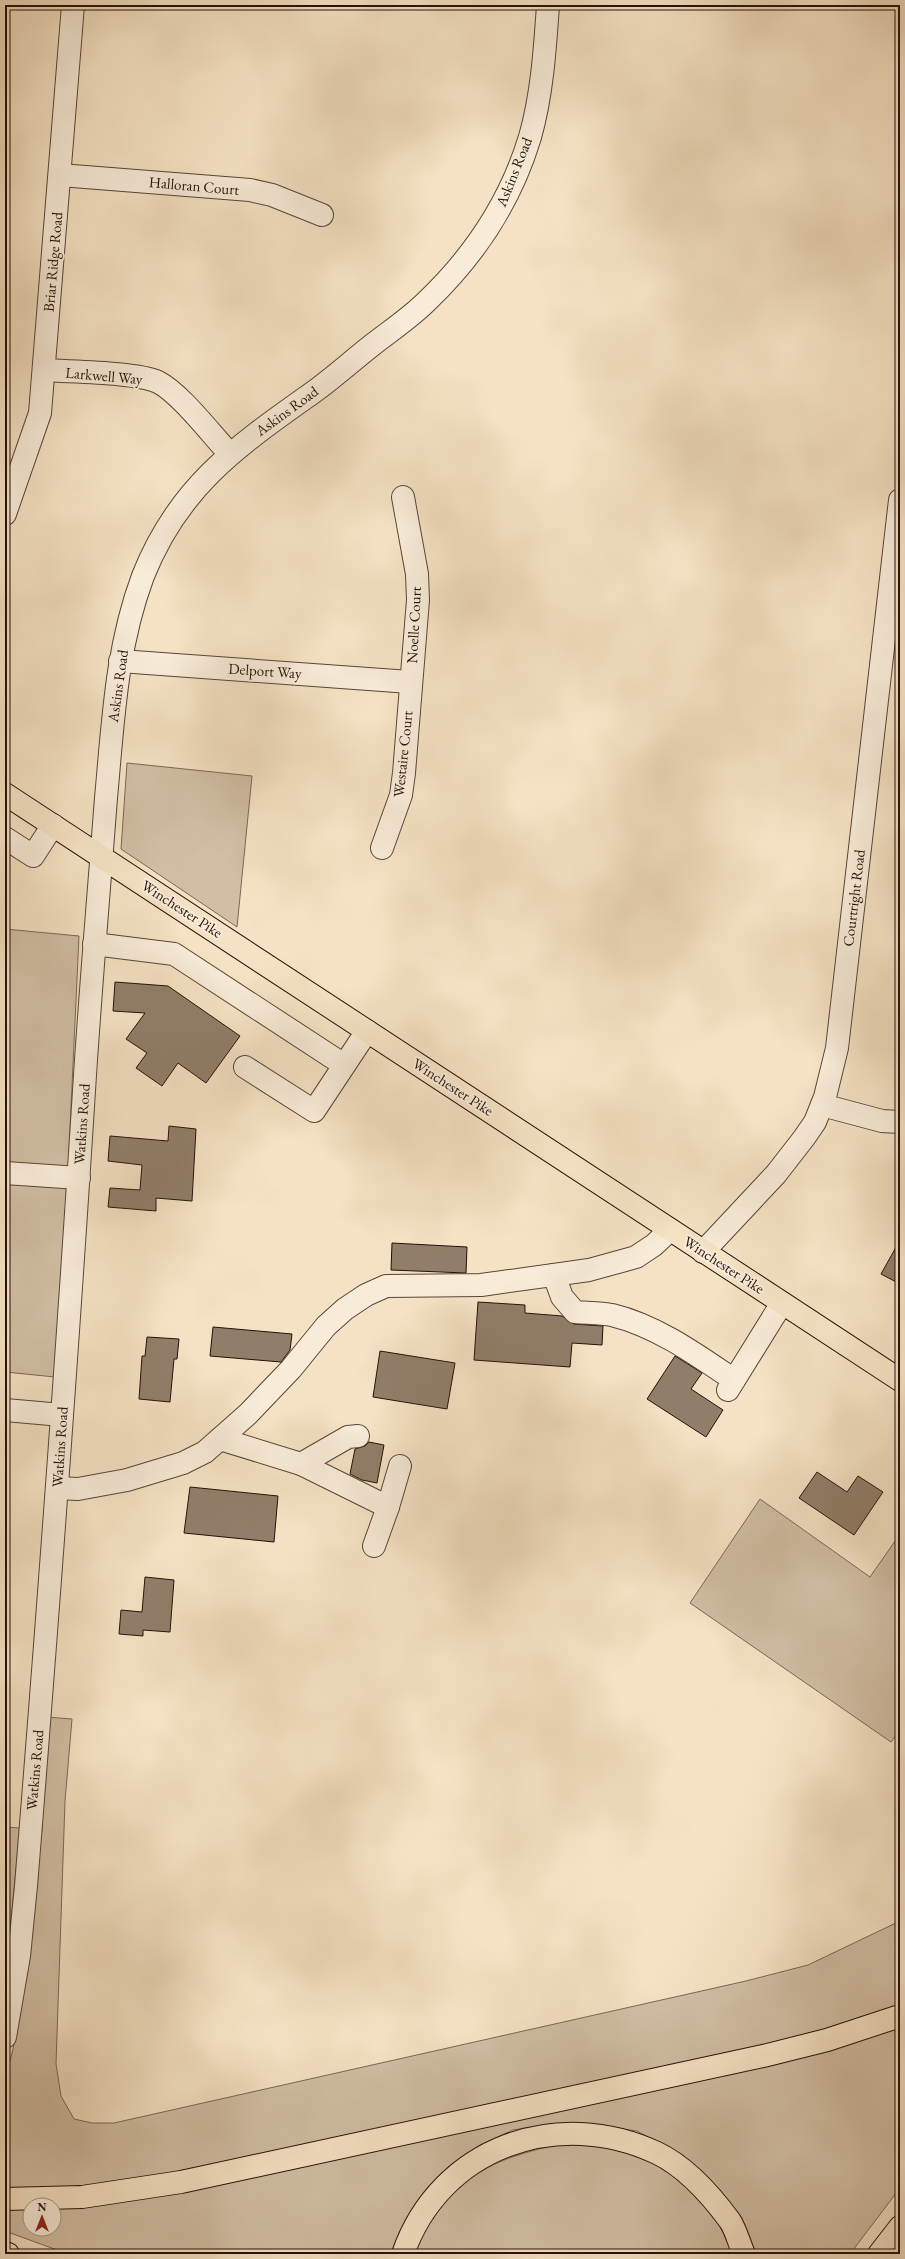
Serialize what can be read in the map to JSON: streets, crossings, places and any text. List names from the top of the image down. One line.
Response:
{"streets":{"main road":["Winchester Pike"],"street":["Askins Road","Halloran Court","Briar Ridge Road","Larkwell Way","Noelle Court","Delport Way","Westaire Court","Courtright Road","Watkins Road"]},"crossings":[["Askins Road","Larkwell Way"],["Askins Road","Delport Way"],["Askins Road","Winchester Pike"],["Askins Road","Watkins Road"],["Halloran Court","Briar Ridge Road"],["Briar Ridge Road","Larkwell Way"],["Noelle Court","Delport Way"],["Noelle Court","Westaire Court"],["Delport Way","Westaire Court"],["Courtright Road","Winchester Pike"],["Winchester Pike","Watkins Road"]],"north":"top"}
